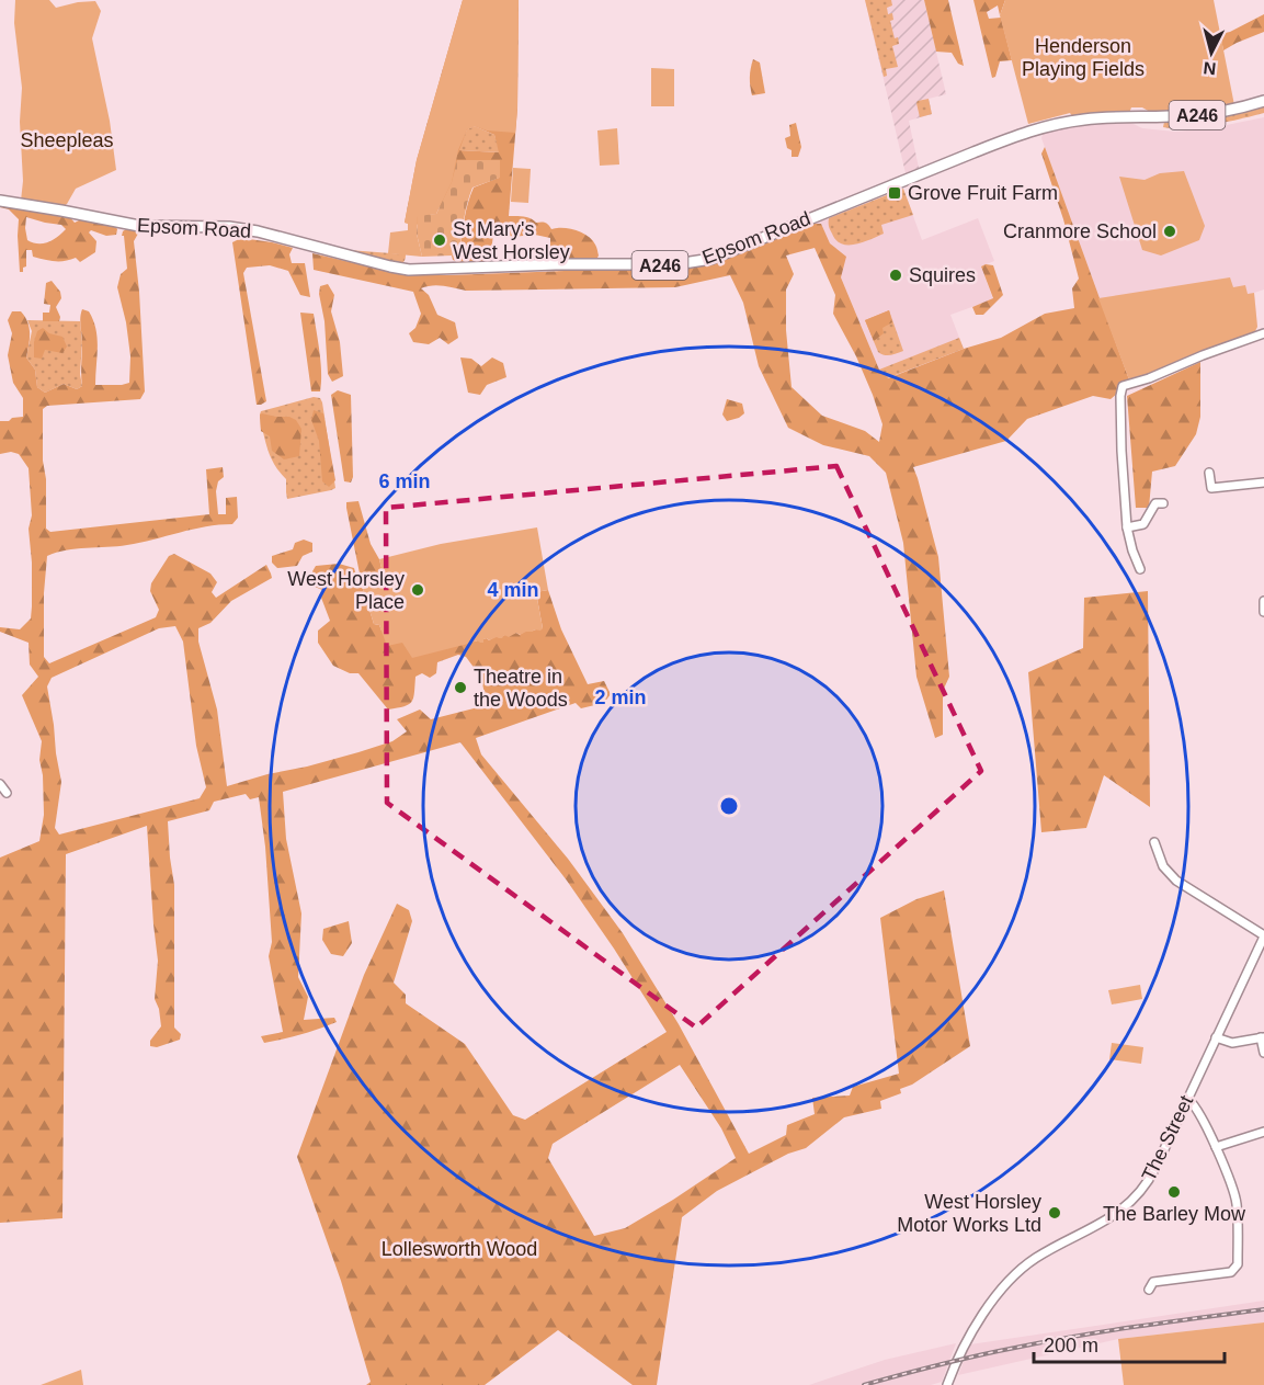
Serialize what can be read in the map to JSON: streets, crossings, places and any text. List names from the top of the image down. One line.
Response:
{"streets":{"main road":["A246","Epsom Road"],"street":["The Street"]},"parks":["Henderson Playing Fields","Sheepleas","Lollesworth Wood"],"places":{"transit":["Grove Fruit Farm"],"other":["Cranmore School","St Mary's West Horsley","Squires","West Horsley Place","Theatre in the Woods","The Barley Mow","West Horsley Motor Works Ltd"]},"scale_bar":"200 m","north":"bottom","rings":["6 min","4 min","2 min"]}
